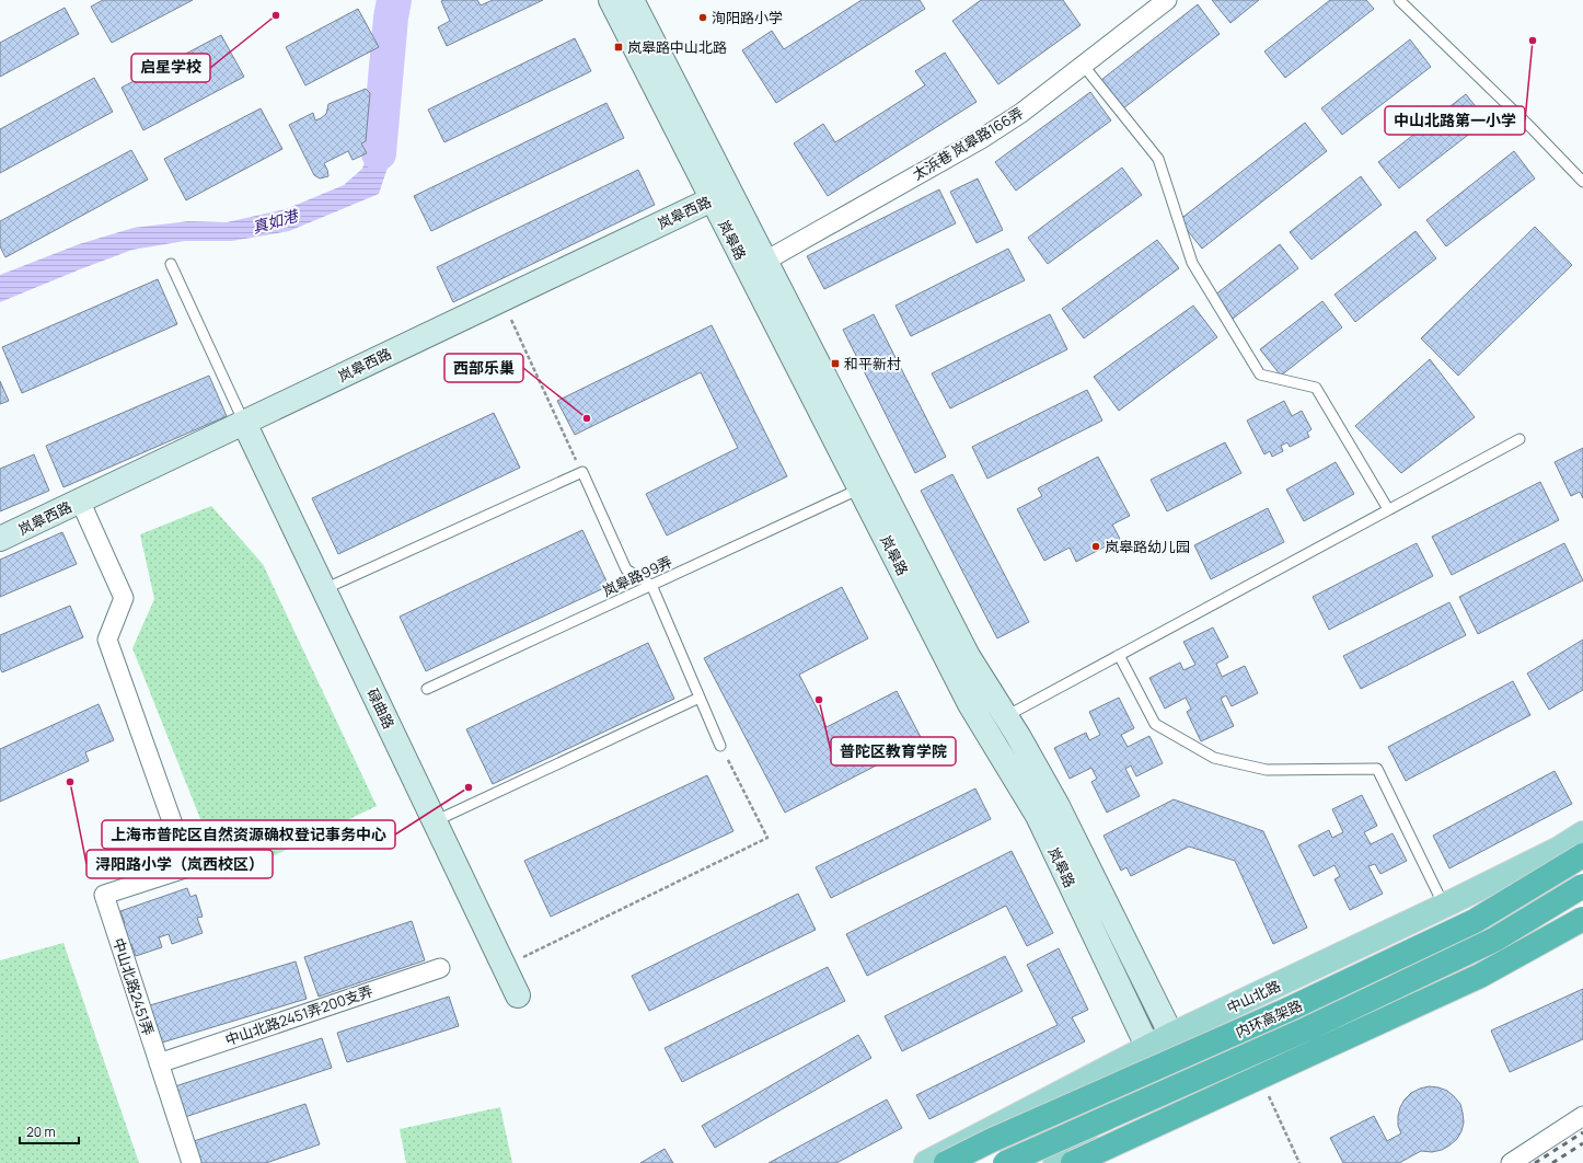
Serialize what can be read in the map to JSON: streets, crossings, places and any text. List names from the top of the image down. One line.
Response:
{"streets":{"highway":["内环高架路"],"main road":["岚皋西路","岚皋路","碌曲路","中山北路"],"street":["太浜巷 岚皋路166弄","中山北路2451弄","中山北路2451弄200支弄"],"lane":["岚皋路99弄"]},"crossings":[["太浜巷 岚皋路166弄","岚皋路"],["岚皋西路","岚皋路"],["岚皋西路","碌曲路"],["岚皋西路","中山北路2451弄"],["岚皋路","岚皋路99弄"],["岚皋路","中山北路"],["中山北路2451弄","中山北路2451弄200支弄"]],"water":["真如港"],"places":{"other":["启星学校","洵阳路小学","中山北路第一小学","西部乐巢","岚皋路幼儿园","普陀区教育学院","浔阳路小学（岚西校区）","上海市普陀区自然资源确权登记事务中心"],"transit":["岚皋路中山北路","和平新村"]},"scale_bar":"20 m"}
